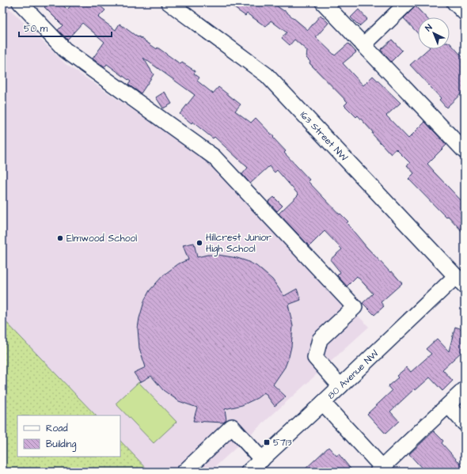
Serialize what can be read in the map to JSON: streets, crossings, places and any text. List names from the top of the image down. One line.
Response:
{"streets":{"street":["163 Street NW","80 Avenue NW"]},"crossings":[["163 Street NW","80 Avenue NW"]],"places":{"other":["Elmwood School","Hillcrest Junior High School"],"transit":["5713"]},"legend":["Road","Building"],"scale_bar":"50 m","north":"top left"}
